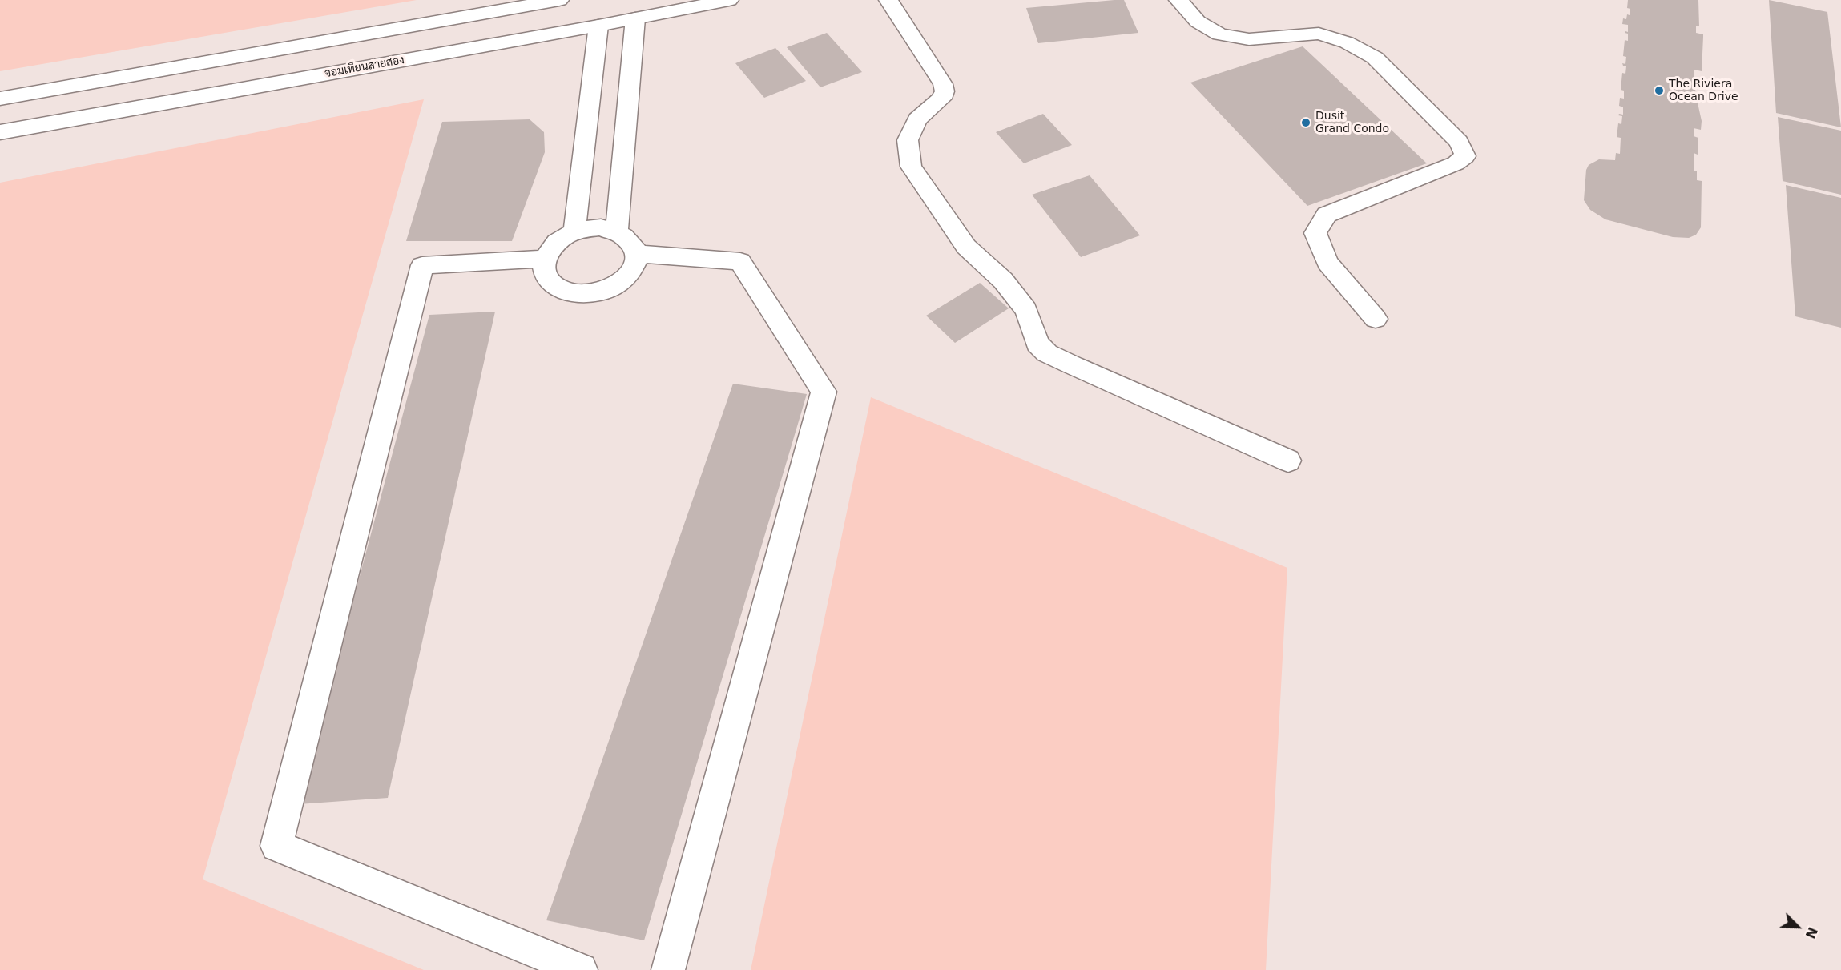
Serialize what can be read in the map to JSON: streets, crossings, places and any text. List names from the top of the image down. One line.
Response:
{"streets":{"street":["จอมเทียนสายสอง"]},"places":["The Riviera Ocean Drive","Dusit Grand Condo"],"north":"bottom right"}
